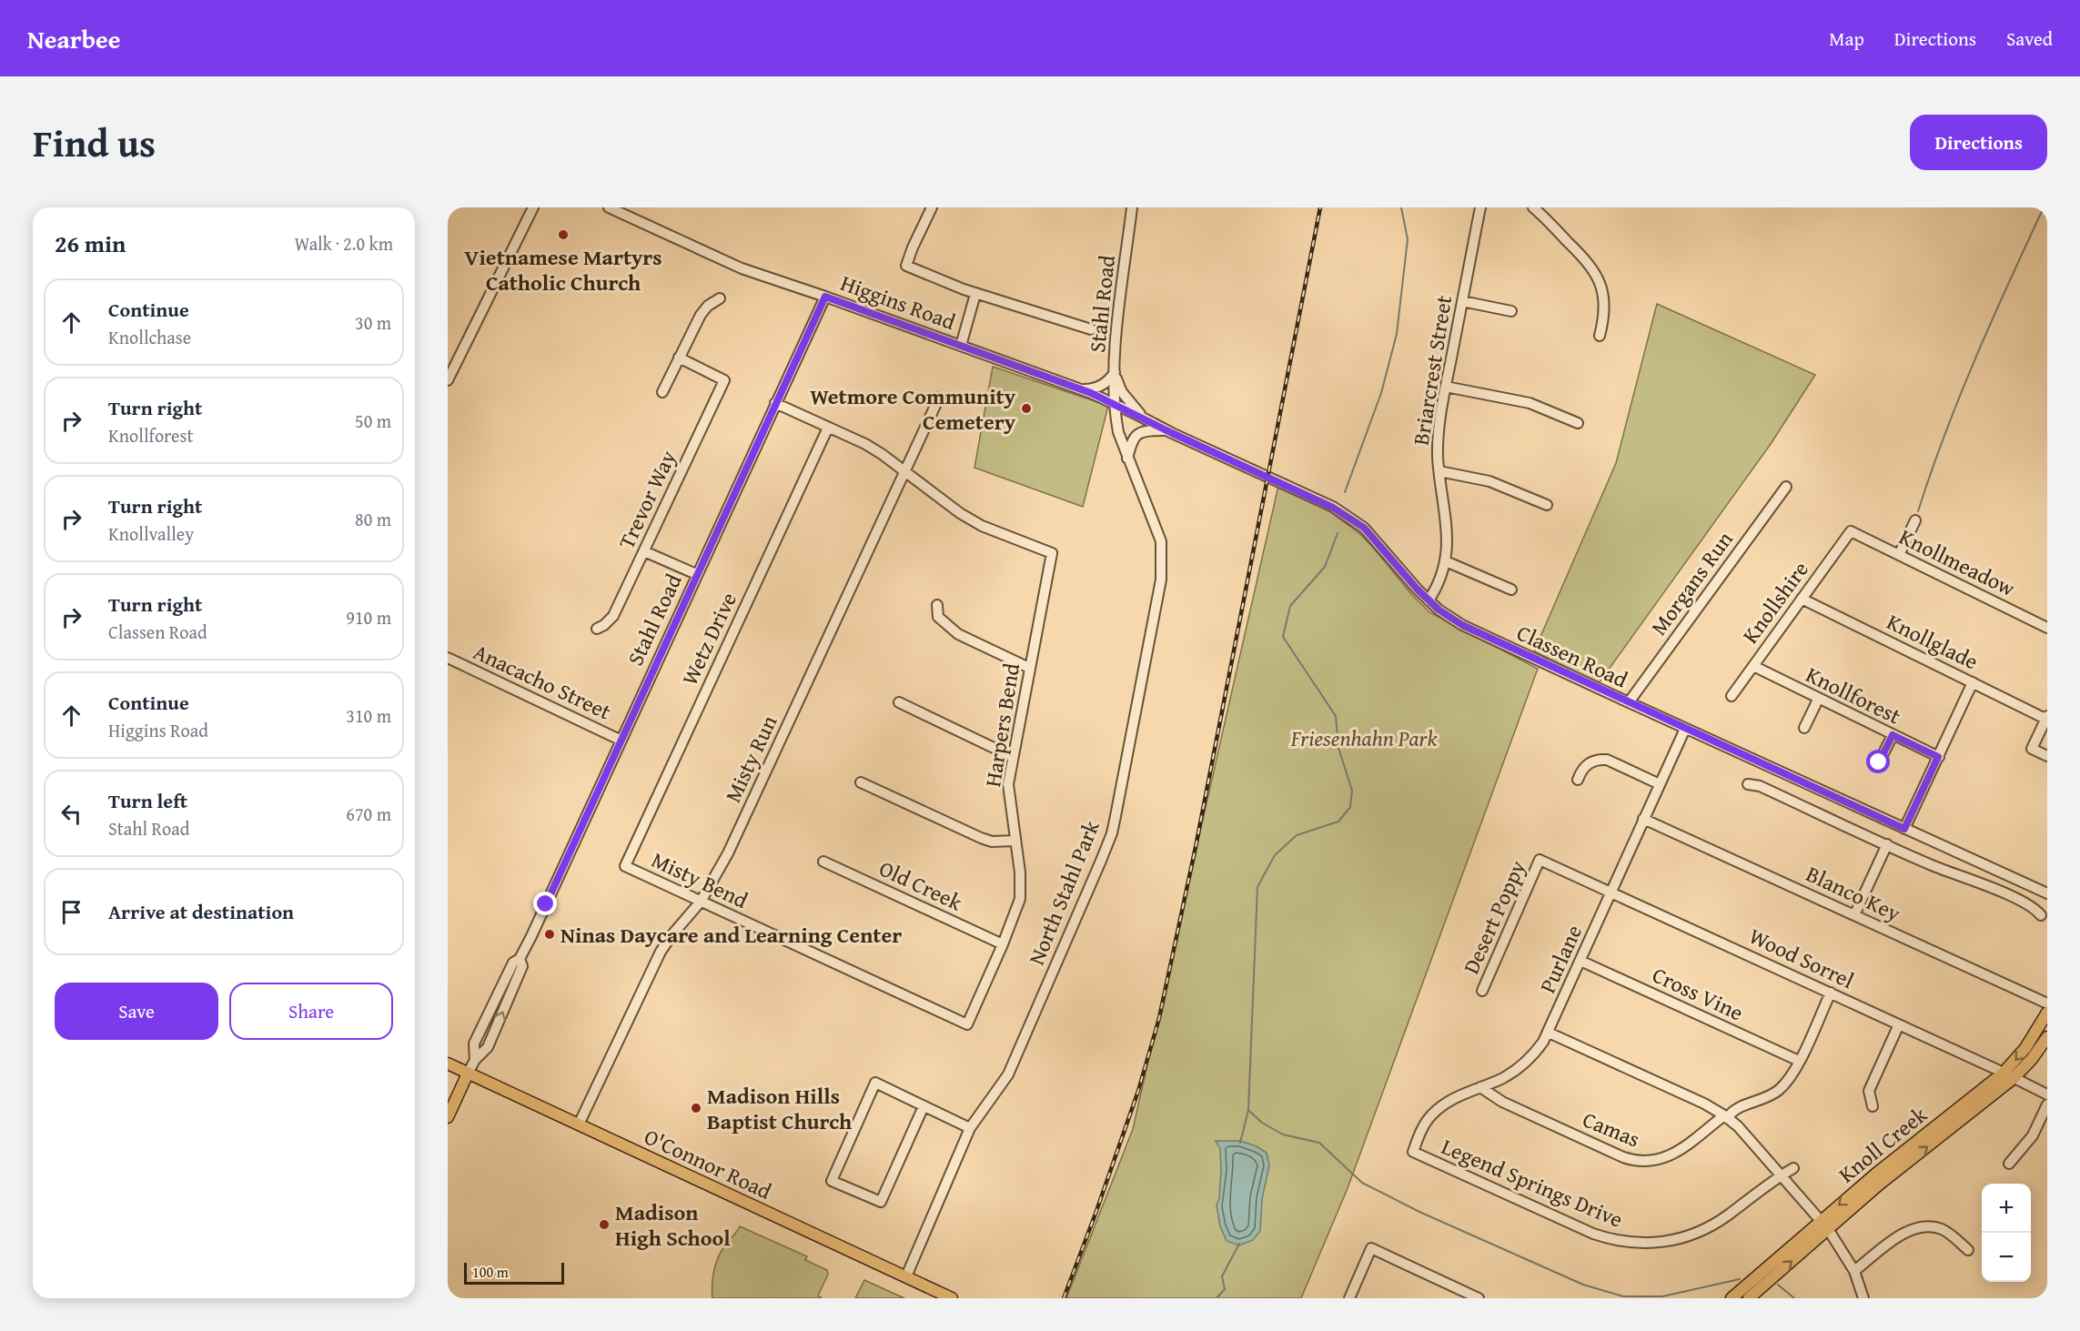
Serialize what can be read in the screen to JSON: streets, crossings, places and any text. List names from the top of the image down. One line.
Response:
{"streets":{"main road":["Stahl Road","Knoll Creek","O'Connor Road"],"street":["Higgins Road","Briarcrest Street","Trevor Way","Knollmeadow","Morgans Run","Knollshire","Wetz Drive","Knollglade","Classen Road","Anacacho Street","Knollforest","Harpers Bend","Misty Run","Misty Bend","Old Creek","North Stahl Park","Blanco Key","Desert Poppy","Wood Sorrel","Purlane","Cross Vine","Camas","Legend Springs Drive"]},"crossings":[["Higgins Road","Stahl Road"],["Higgins Road","Classen Road"],["Higgins Road","North Stahl Park"],["Stahl Road","Classen Road"],["Stahl Road","Anacacho Street"],["Stahl Road","North Stahl Park"],["Stahl Road","O'Connor Road"],["Briarcrest Street","Classen Road"],["Knollmeadow","Knollshire"],["Morgans Run","Classen Road"],["Knollshire","Knollglade"],["Knollshire","Knollforest"],["Wetz Drive","Misty Bend"],["Classen Road","North Stahl Park"],["Classen Road","Purlane"],["Harpers Bend","Misty Run"],["Harpers Bend","Misty Bend"],["Harpers Bend","Old Creek"],["Misty Run","Misty Bend"],["Misty Run","O'Connor Road"],["North Stahl Park","O'Connor Road"],["Blanco Key","Purlane"],["Desert Poppy","Wood Sorrel"],["Wood Sorrel","Purlane"],["Wood Sorrel","Camas"],["Wood Sorrel","Knoll Creek"],["Purlane","Cross Vine"],["Purlane","Camas"],["Purlane","Legend Springs Drive"],["Cross Vine","Camas"]],"parks":["Friesenhahn Park"],"places":["Vietnamese Martyrs Catholic Church","Wetmore Community Cemetery","Ninas Daycare and Learning Center","Madison Hills Baptist Church","Madison High School"],"scale_bar":"100 m","page":{"header":"Nearbee","nav":["Map","Directions","Saved"],"title":"Find us","buttons":["Directions",["Save","Share"]],"heading":["26 min","Walk · 2.0 km"],"list":[["Continue","Knollchase","30 m"],["Turn right","Knollforest","50 m"],["Turn right","Knollvalley","80 m"],["Turn right","Classen Road","910 m"],["Continue","Higgins Road","310 m"],["Turn left","Stahl Road","670 m"],"Arrive at destination"],"map_buttons":["+","−"],"scale":"100 m"}}
